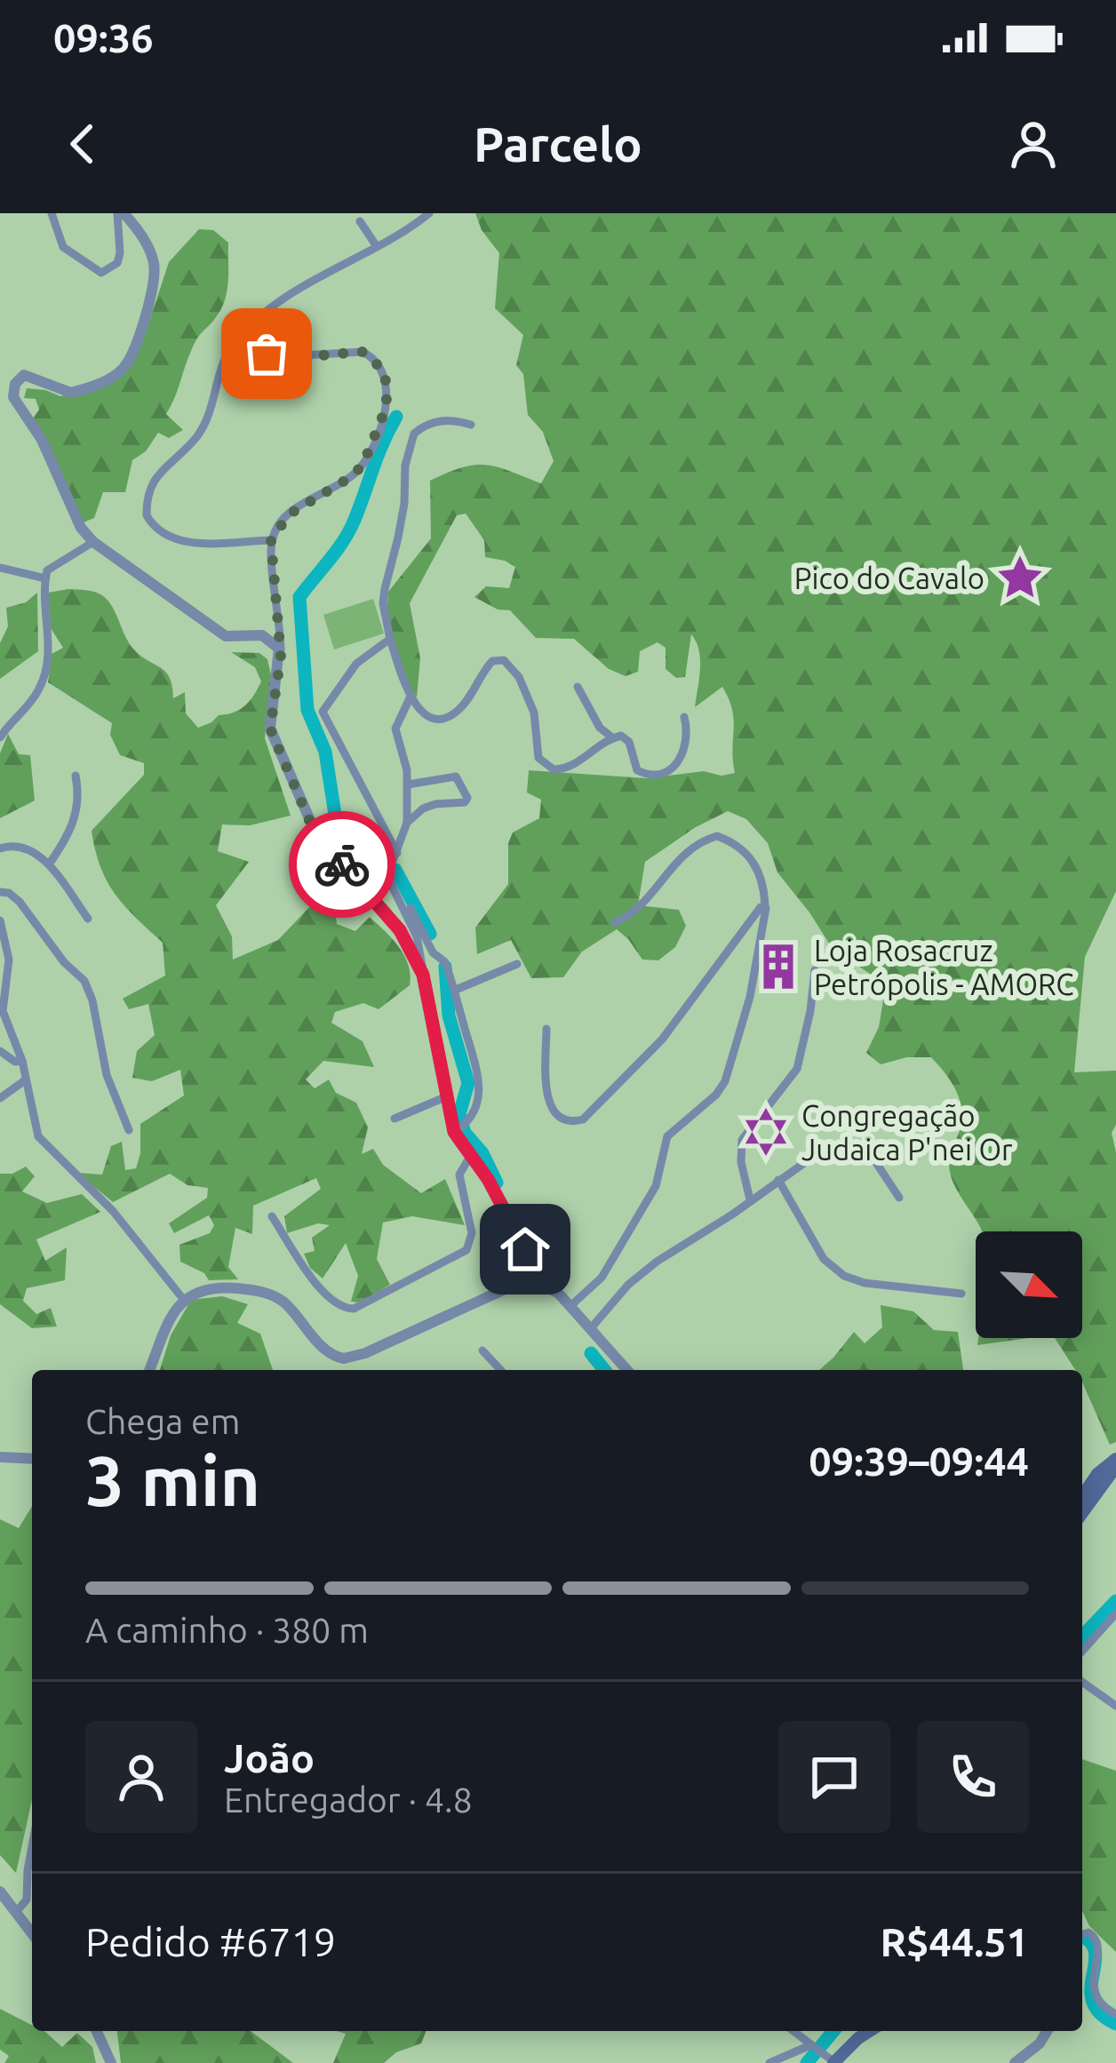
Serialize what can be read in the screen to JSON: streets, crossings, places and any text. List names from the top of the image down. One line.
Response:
{"places":{"place":["Pico do Cavalo"],"building":["Loja Rosacruz Petrópolis - AMORC"],"synagogue":["Congregação Judaica P'nei Or"]},"north":"bottom right","page":{"status":"09:36","header":"Parcelo","heading":["3 min","Chega em","09:39–09:44"],"panel":["João","Entregador · 4.8","Pedido #6719","R$44.51"],"bar":"A caminho · 380 m"}}
